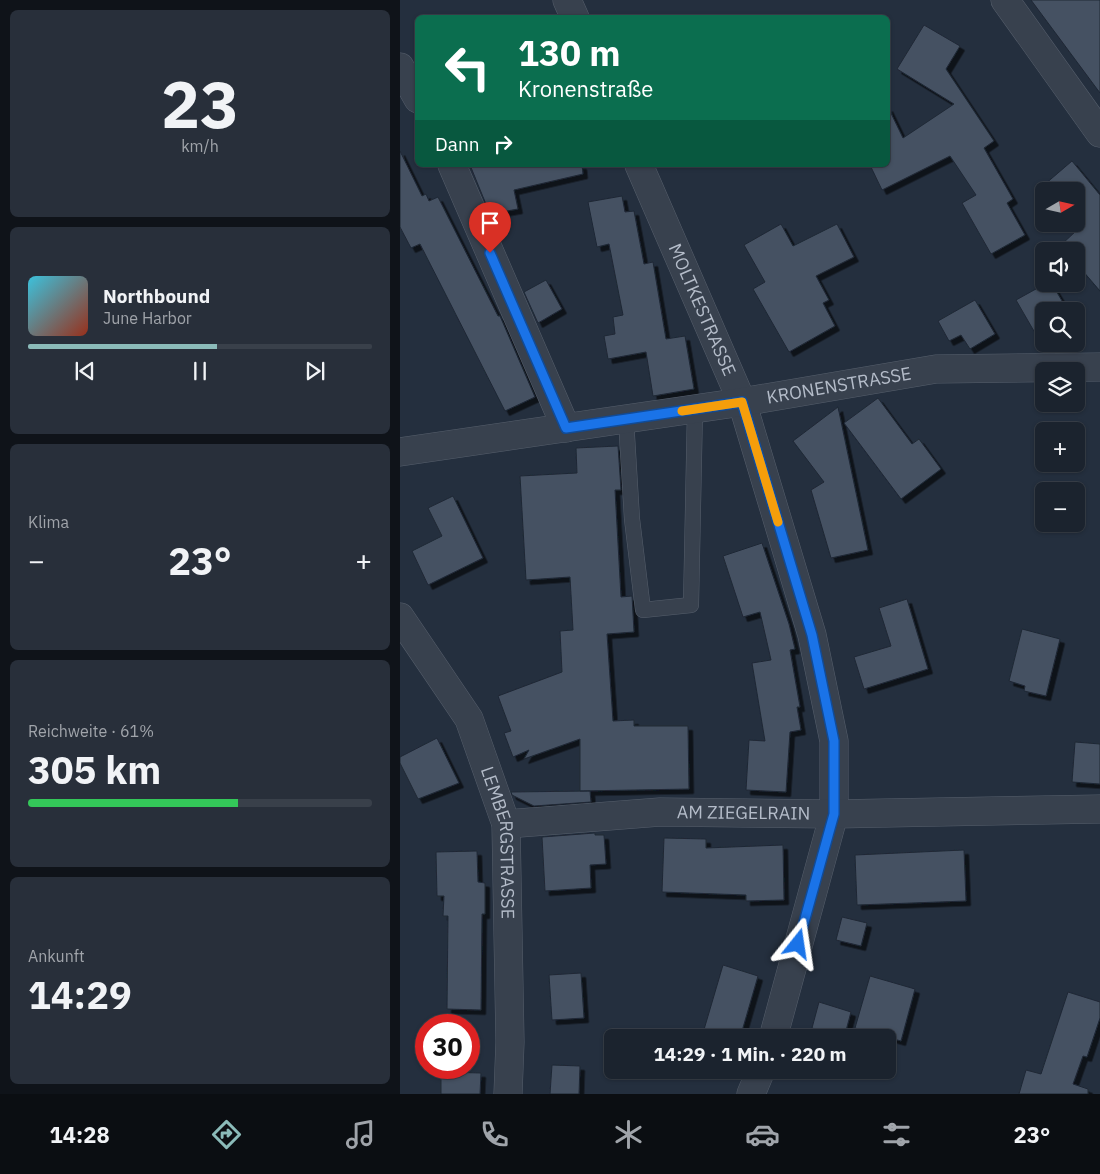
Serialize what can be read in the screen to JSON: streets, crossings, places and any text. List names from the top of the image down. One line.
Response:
{"streets":{"street":["MOLTKESTRASSE","KRONENSTRASSE","AM ZIEGELRAIN","LEMBERGSTRASSE"]},"crossings":[["MOLTKESTRASSE","KRONENSTRASSE"],["MOLTKESTRASSE","AM ZIEGELRAIN"],["AM ZIEGELRAIN","LEMBERGSTRASSE"]],"north":"right","page":{"tile":[["23","km/h"],"Klima",["Reichweite · 61%","305 km"],["Ankunft","14:29"]],"turn":["130 m","Kronenstraße"],"then":"Dann","map_buttons":["+","−"],"song":["Northbound","June Harbor"],"heat":["−","23°","+"],"limit":"30","trip":"14:29 · 1 Min. · 220 m","tabs":["14:28","23°"]}}
